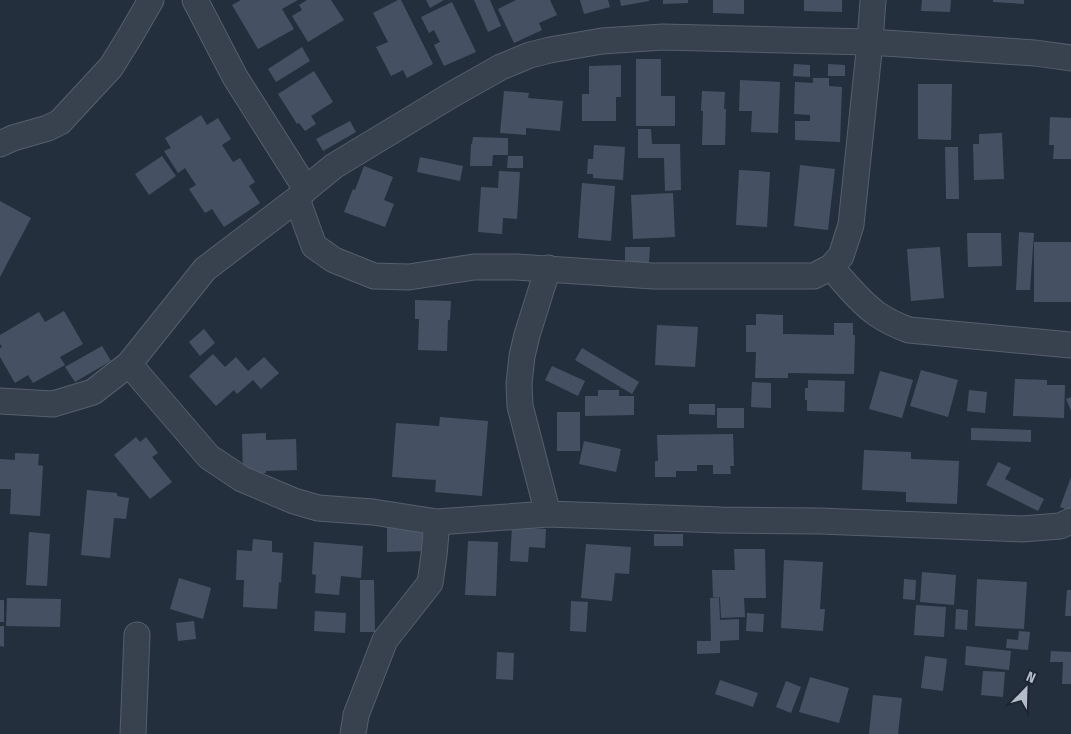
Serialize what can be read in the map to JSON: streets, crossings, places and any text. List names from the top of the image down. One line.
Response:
{"north":"top right"}
